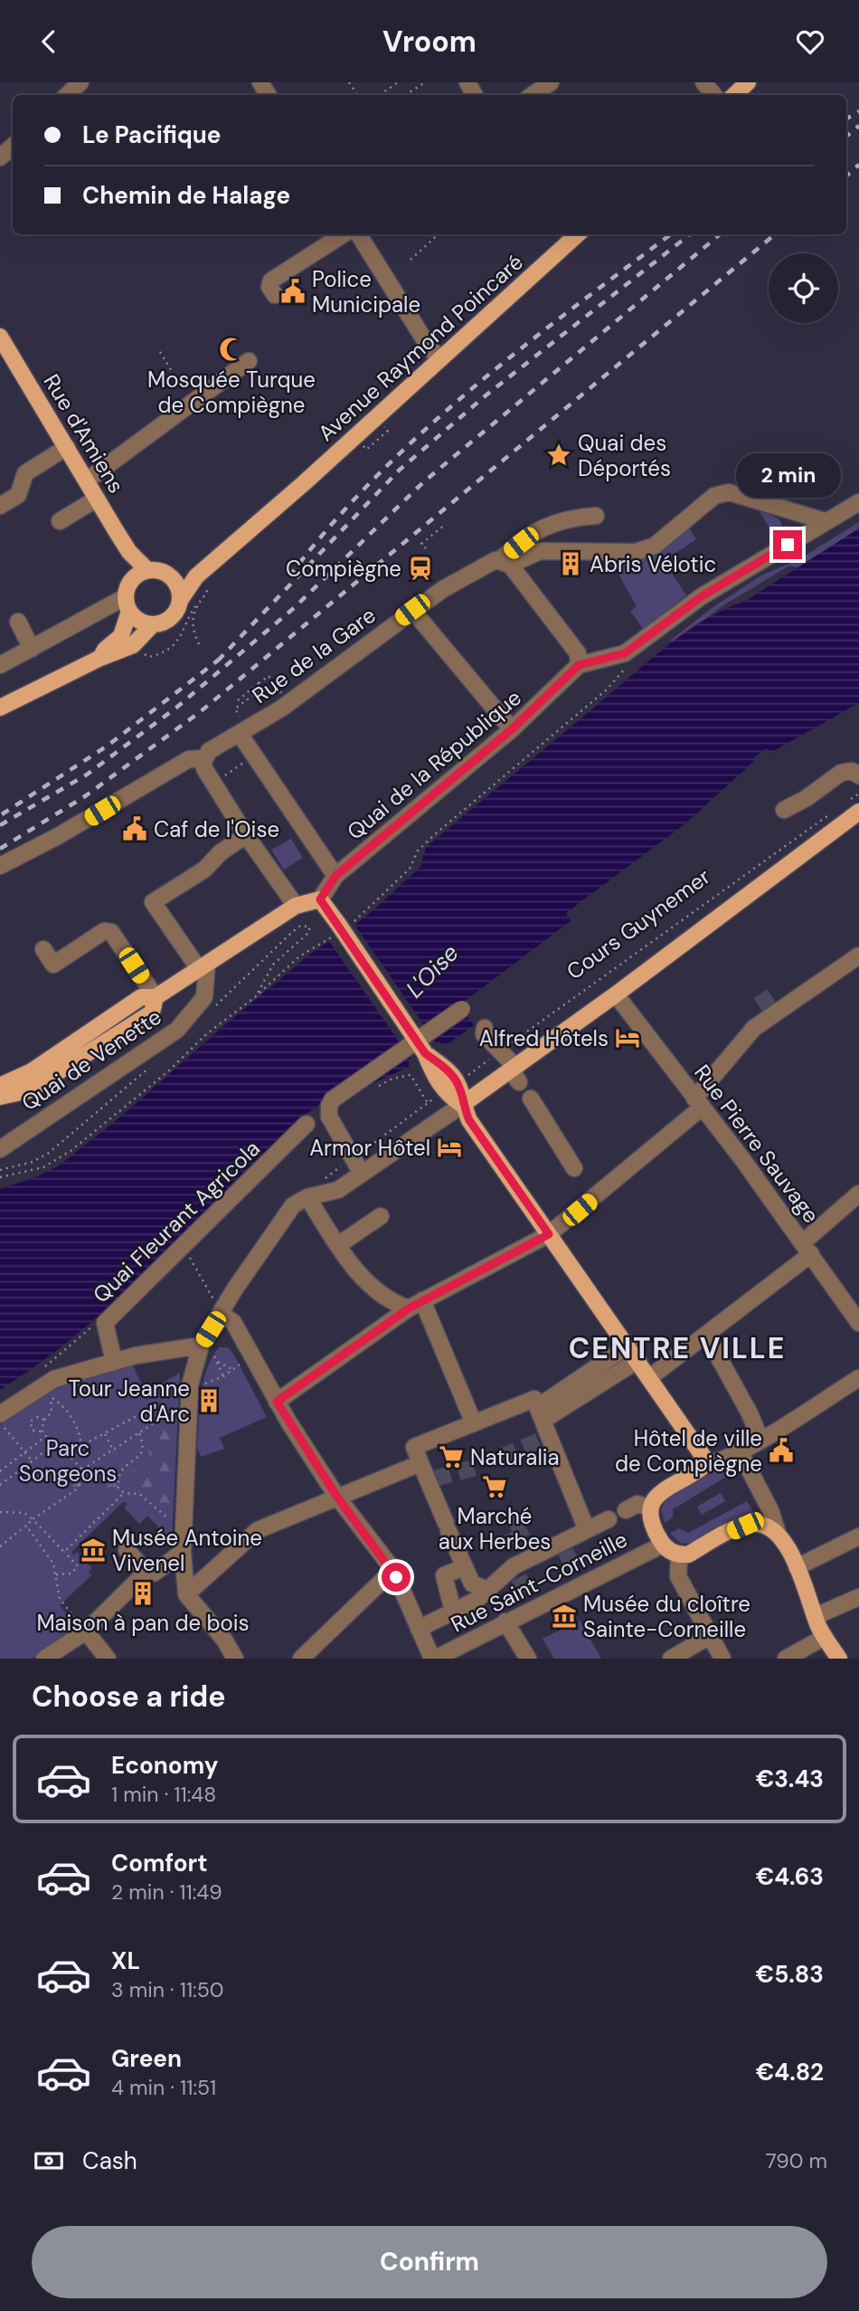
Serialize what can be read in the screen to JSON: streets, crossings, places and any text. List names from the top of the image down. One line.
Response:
{"streets":{"main road":["Avenue Raymond Poincaré","Rue d'Amiens","Cours Guynemer"],"street":["Rue de la Gare","Quai de la République","Quai de Venette","Rue Pierre Sauvage","Quai Fleurant Agricola","Rue Saint-Corneille"]},"crossings":[["Avenue Raymond Poincaré","Rue d'Amiens"],["Cours Guynemer","Rue Pierre Sauvage"]],"districts":["CENTRE VILLE"],"water":["L'Oise"],"parks":["Parc Songeons"],"places":{"public building":["Police Municipale","Caf de l'Oise","Hôtel de ville de Compiègne"],"mosque":["Mosquée Turque de Compiègne"],"place":["Quai des Déportés"],"building":["Abris Vélotic","Tour Jeanne d'Arc","Maison à pan de bois"],"station":["Compiègne"],"hotel":["Alfred Hôtels","Armor Hôtel"],"supermarket":["Naturalia","Marché aux Herbes"],"museum":["Musée Antoine Vivenel","Musée du cloître Sainte-Corneille"]},"page":{"header":"Vroom","banner":["Le Pacifique","Chemin de Halage"],"bubble":"2 min","heading":"Choose a ride","list":[{"name":"Economy","note":"1 min · 11:48","value":"€3.43"},{"name":"Comfort","note":"2 min · 11:49","value":"€4.63"},{"name":"XL","note":"3 min · 11:50","value":"€5.83"},{"name":"Green","note":"4 min · 11:51","value":"€4.82"}],"pay":["Cash","790 m"],"buttons":"Confirm"}}
